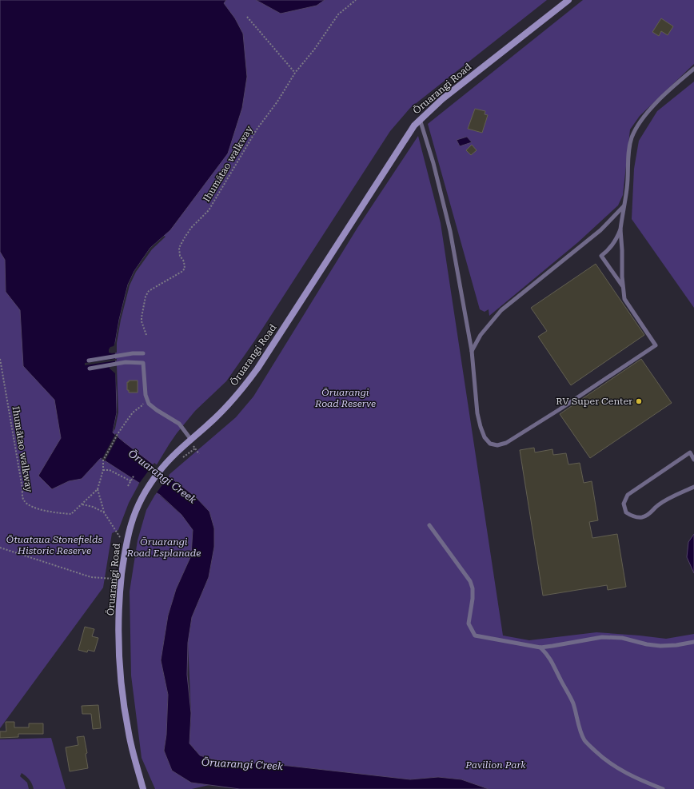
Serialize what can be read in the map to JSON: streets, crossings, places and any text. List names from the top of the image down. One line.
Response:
{"streets":{"street":["Ōruarangi Road"],"path":["Ihumātao walkway"]},"water":["Ōruarangi Creek"],"parks":["Ōruarangi Road Reserve","Ōtuataua Stonefields Historic Reserve","Ōruarangi Road Esplanade","Pavilion Park"],"places":["RV Super Center"]}
